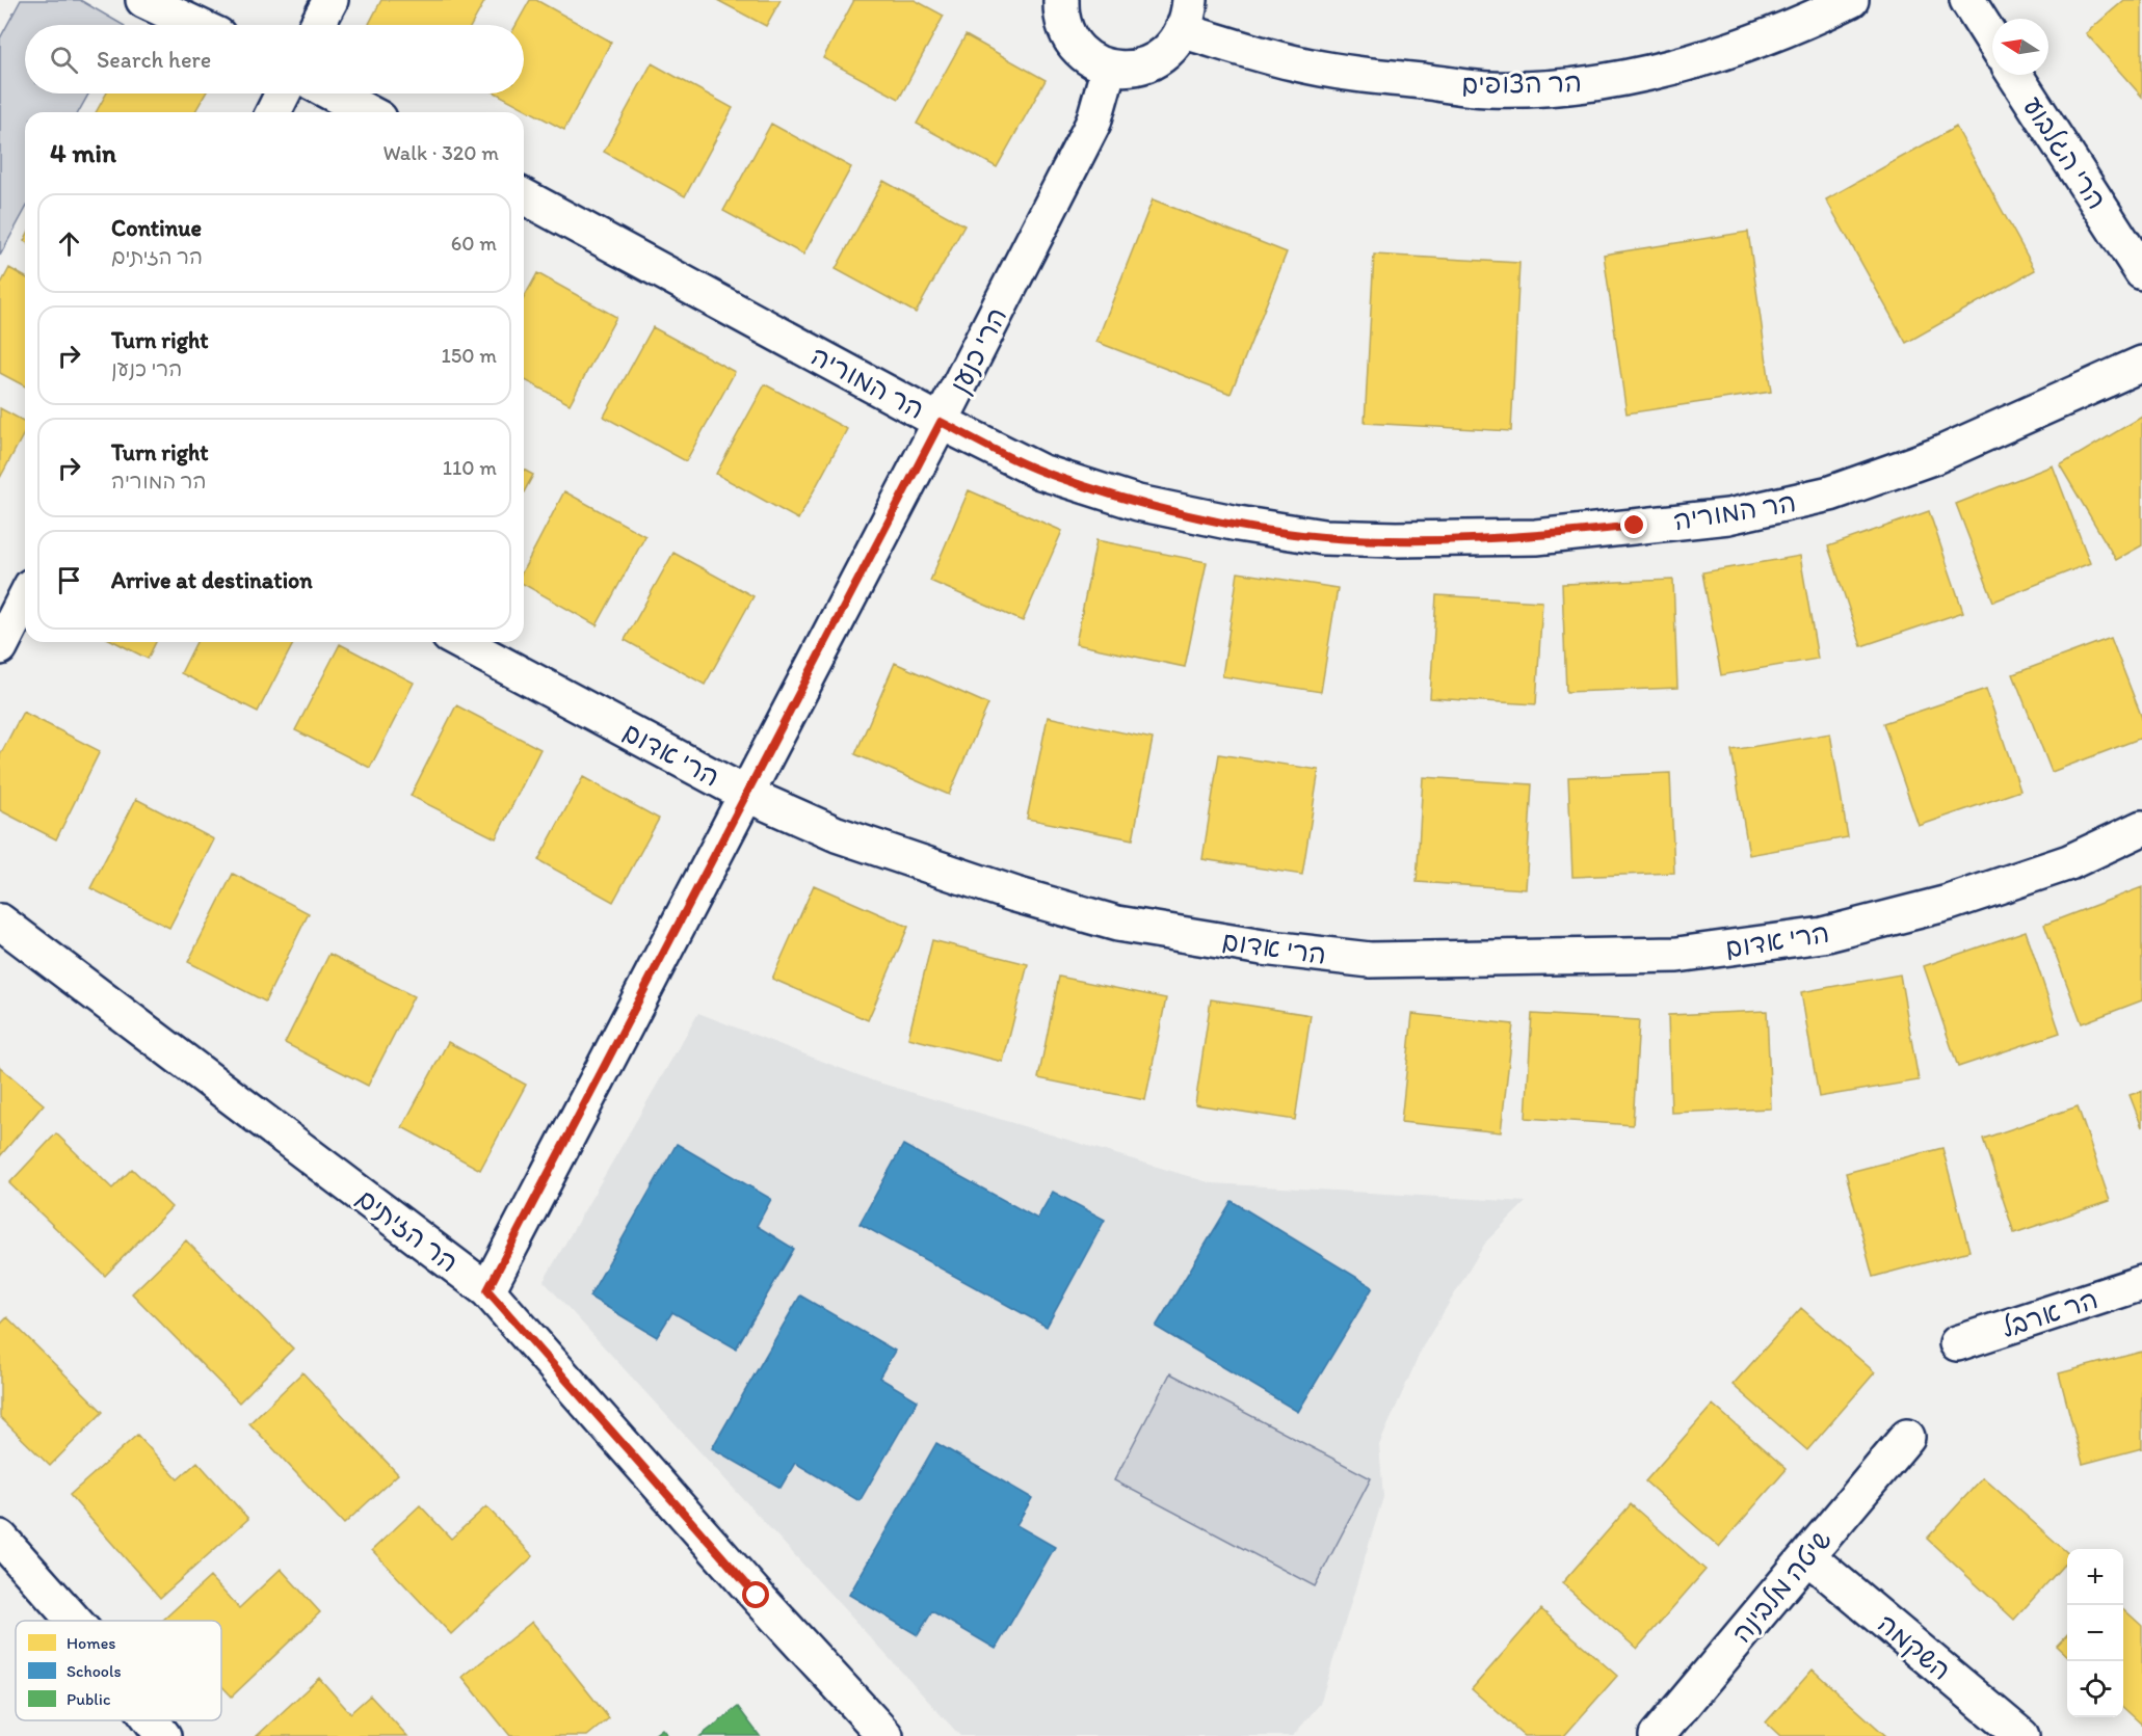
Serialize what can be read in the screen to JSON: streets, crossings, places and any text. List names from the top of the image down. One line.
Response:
{"streets":{"street":["הר הצופים","הרי הגלבוע","הרי כנען","הר המוריה","הרי אדום","הר הזיתים","הר ארבל","שיטה מלבינה","השקמה"]},"crossings":[["הרי כנען","הר המוריה"],["הרי כנען","הרי אדום"],["הרי כנען","הר הזיתים"],["שיטה מלבינה","השקמה"]],"legend":["Homes","Schools","Public"],"north":"left","page":{"search":"Search here","heading":["4 min","Walk · 320 m"],"list":[["Continue","הר הזיתים","60 m"],["Turn right","הרי כנען","150 m"],["Turn right","הר המוריה","110 m"],"Arrive at destination"],"map_buttons":["+","−"]}}
